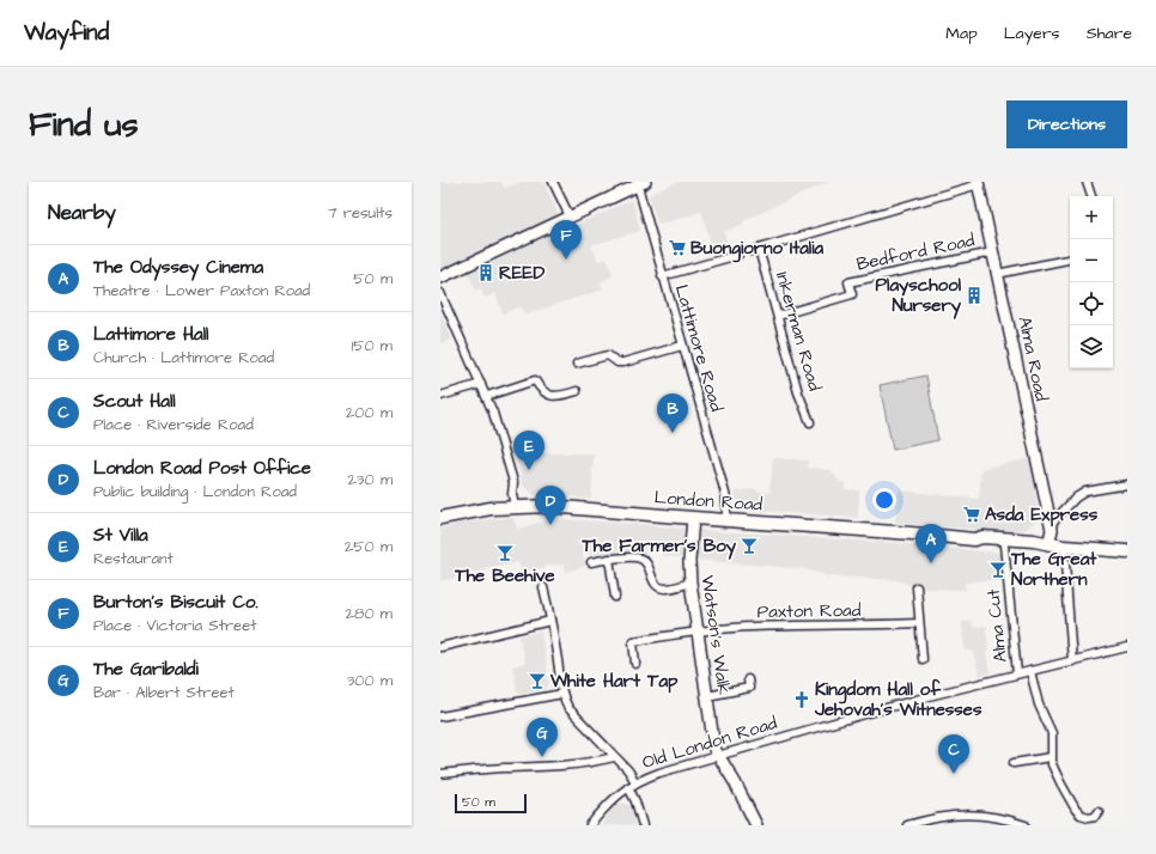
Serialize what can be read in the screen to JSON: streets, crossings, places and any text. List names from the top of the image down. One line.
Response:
{"streets":{"main road":["Alma Road","London Road","Watson's Walk"],"street":["Bedford Road","Inkerman Road","Lattimore Road","Paxton Road","Alma Cut","Old London Road"]},"crossings":[["Bedford Road","Inkerman Road"],["Bedford Road","Alma Road"],["Lattimore Road","London Road"],["Alma Road","London Road"],["London Road","Alma Cut"],["London Road","Watson's Walk"],["Paxton Road","Watson's Walk"],["Alma Cut","Old London Road"],["Watson's Walk","Old London Road"]],"places":{"supermarket":["Buongiorno Italia","Asda Express"],"building":["REED","Playschool Nursery"],"bar":["The Farmer's Boy","The Beehive","The Great Northern","White Hart Tap"],"church":["Kingdom Hall of Jehovah's Witnesses"]},"scale_bar":"50 m","page":{"header":"Wayfind","nav":["Map","Layers","Share"],"buttons":"Directions","title":"Find us","heading":["Nearby","7 results"],"map_buttons":["+","−"],"pins":["F","B","E","D","A","G","C"],"list":[{"mark":"A","name":"The Odyssey Cinema","note":"Theatre · Lower Paxton Road","value":"50 m"},{"mark":"B","name":"Lattimore Hall","note":"Church · Lattimore Road","value":"150 m"},{"mark":"C","name":"Scout Hall","note":"Place · Riverside Road","value":"200 m"},{"mark":"D","name":"London Road Post Office","note":"Public building · London Road","value":"230 m"},{"mark":"E","name":"St Villa","note":"Restaurant","value":"250 m"},{"mark":"F","name":"Burton's Biscuit Co.","note":"Place · Victoria Street","value":"280 m"},{"mark":"G","name":"The Garibaldi","note":"Bar · Albert Street","value":"300 m"}],"scale":"50 m"}}
